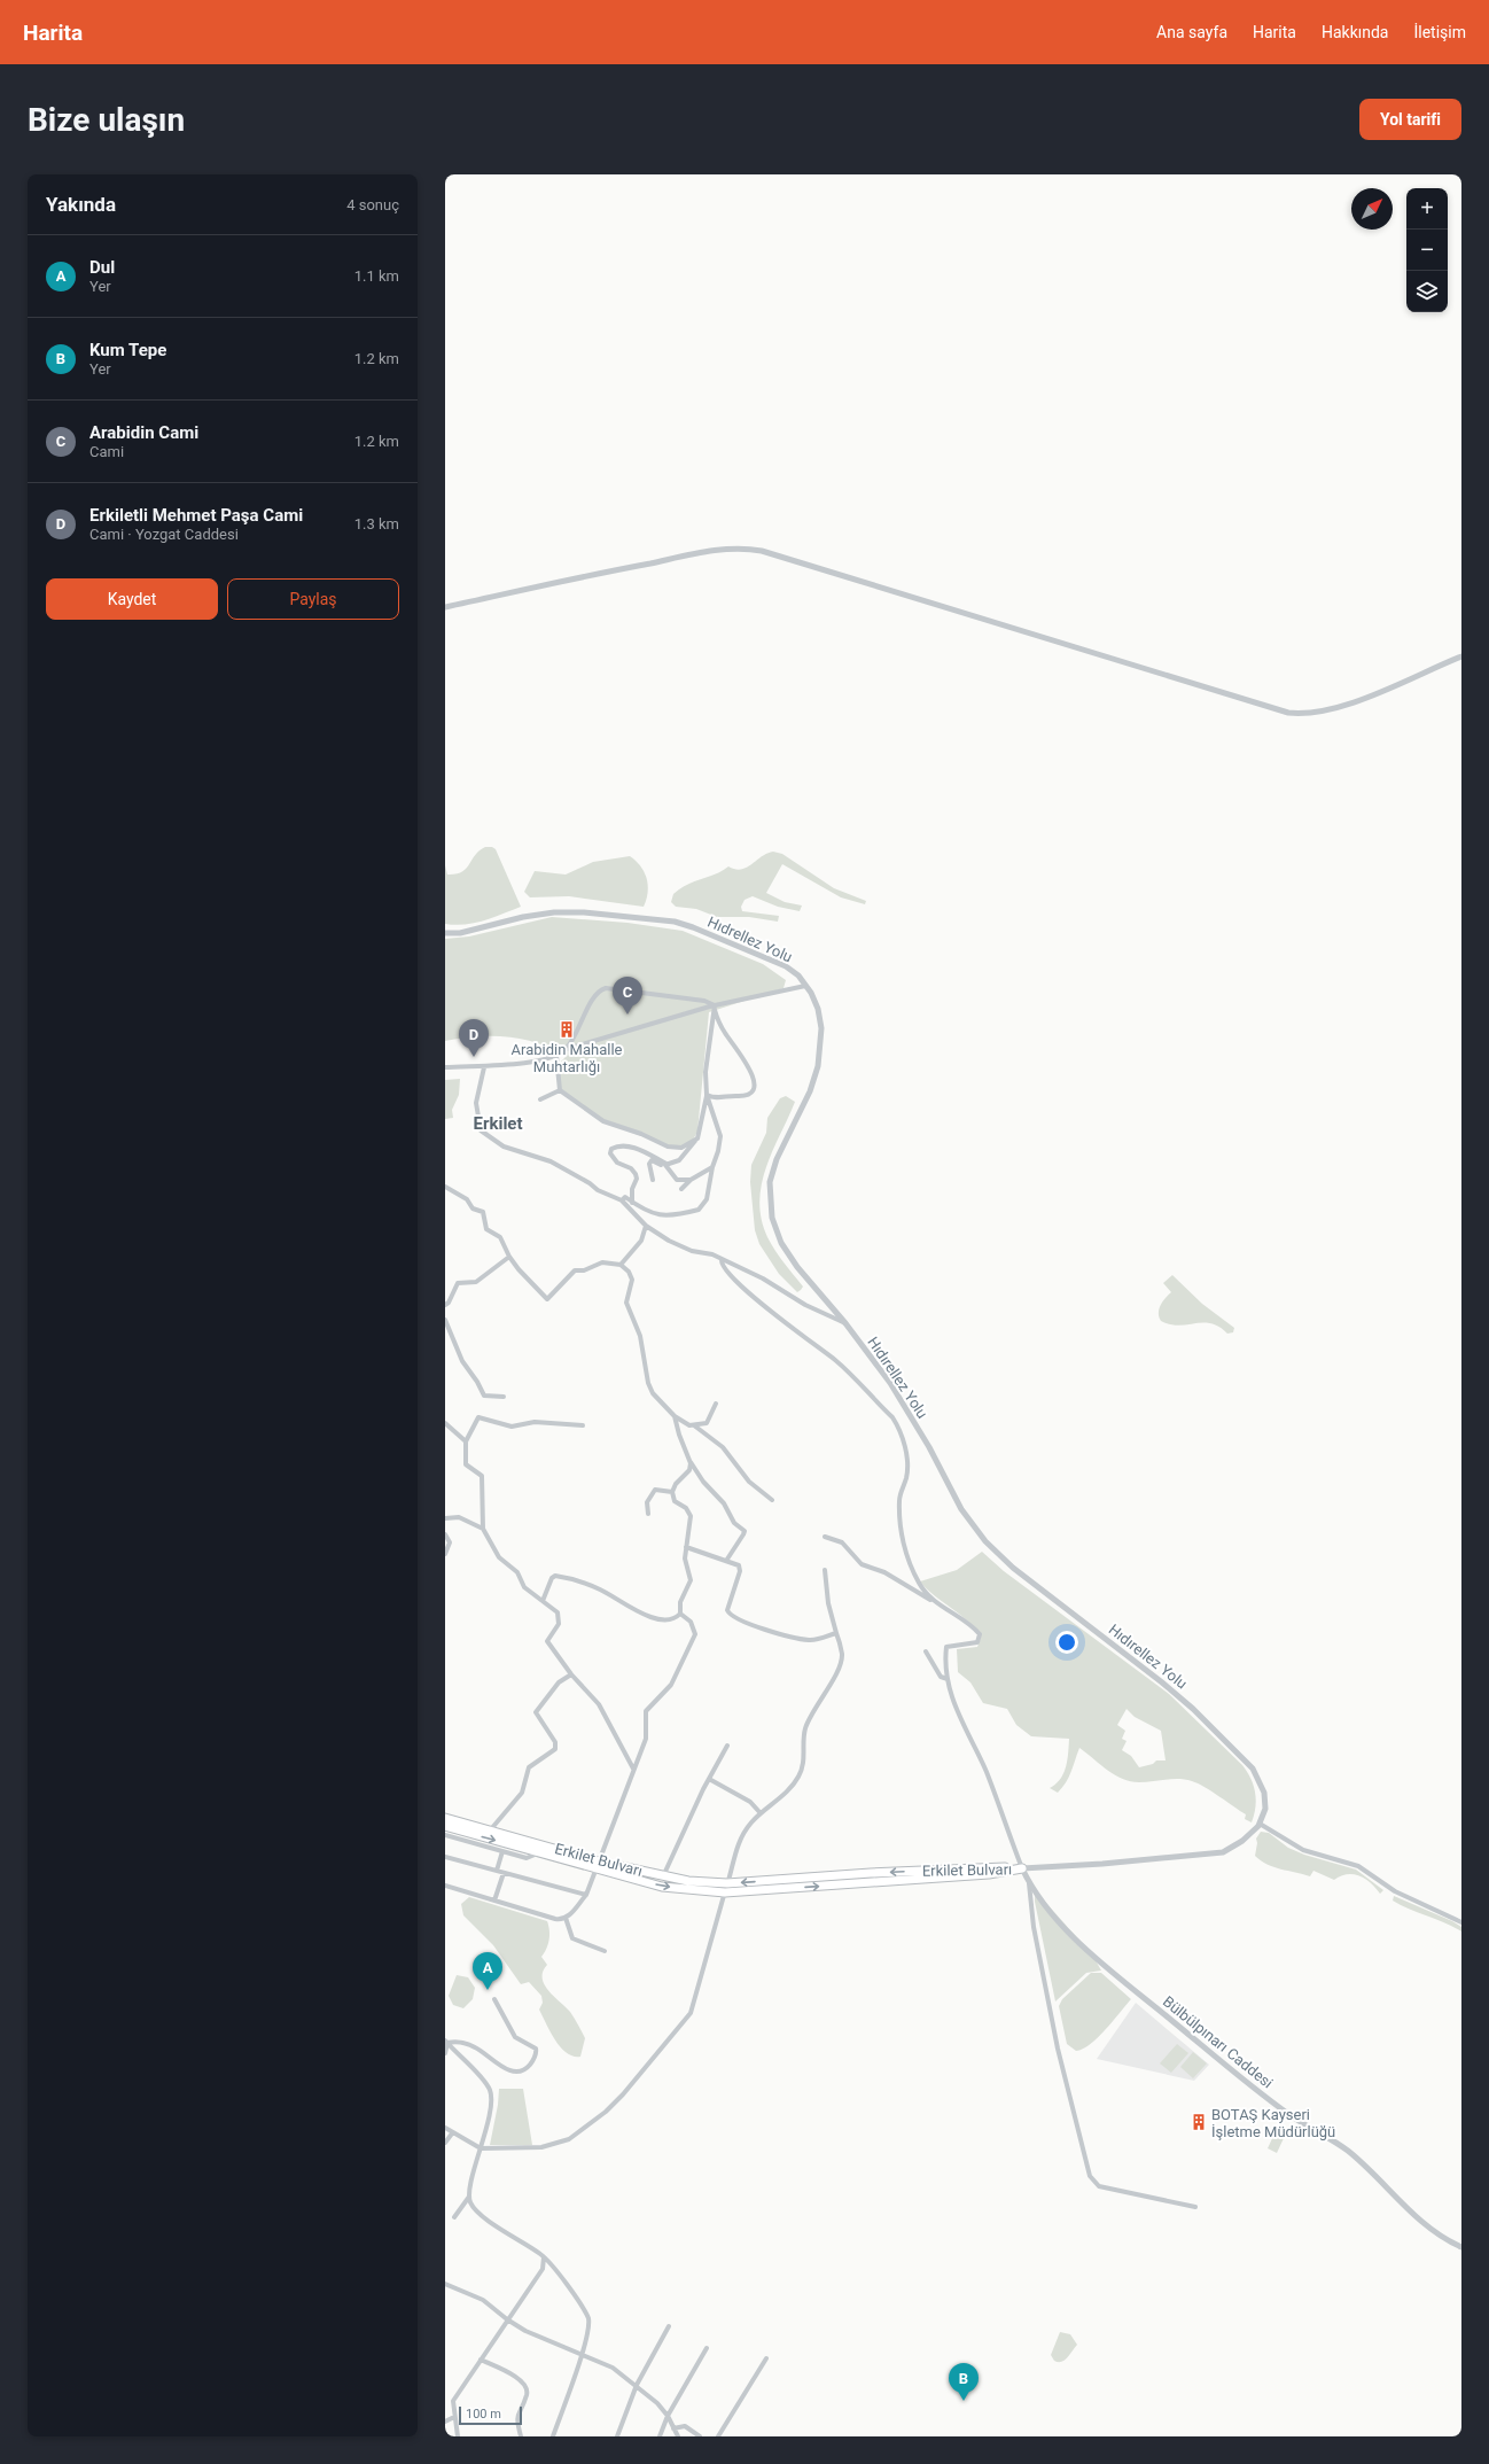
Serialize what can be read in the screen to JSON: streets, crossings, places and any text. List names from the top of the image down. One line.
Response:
{"streets":{"main road":["Erkilet Bulvarı"],"street":["Hıdrellez Yolu","Hıdırellez Yolu","Bülbülpınarı Caddesi"]},"crossings":[["Hıdrellez Yolu","Hıdırellez Yolu"],["Hıdırellez Yolu","Erkilet Bulvarı"],["Hıdırellez Yolu","Bülbülpınarı Caddesi"],["Erkilet Bulvarı","Bülbülpınarı Caddesi"]],"districts":["Erkilet"],"places":{"building":["Arabidin Mahalle Muhtarlığı","BOTAŞ Kayseri İşletme Müdürlüğü"]},"scale_bar":"100 m","north":"top right","page":{"header":"Harita","nav":["Ana sayfa","Harita","Hakkında","İletişim"],"buttons":["Yol tarifi",["Kaydet","Paylaş"]],"title":"Bize ulaşın","heading":["Yakında","4 sonuç"],"map_buttons":["+","−"],"list":[{"mark":"A","name":"Dul","note":"Yer","value":"1.1 km"},{"mark":"B","name":"Kum Tepe","note":"Yer","value":"1.2 km"},{"mark":"C","name":"Arabidin Cami","note":"Cami","value":"1.2 km"},{"mark":"D","name":"Erkiletli Mehmet Paşa Cami","note":"Cami · Yozgat Caddesi","value":"1.3 km"}],"pins":["C","D","A","B"],"scale":"100 m"}}
